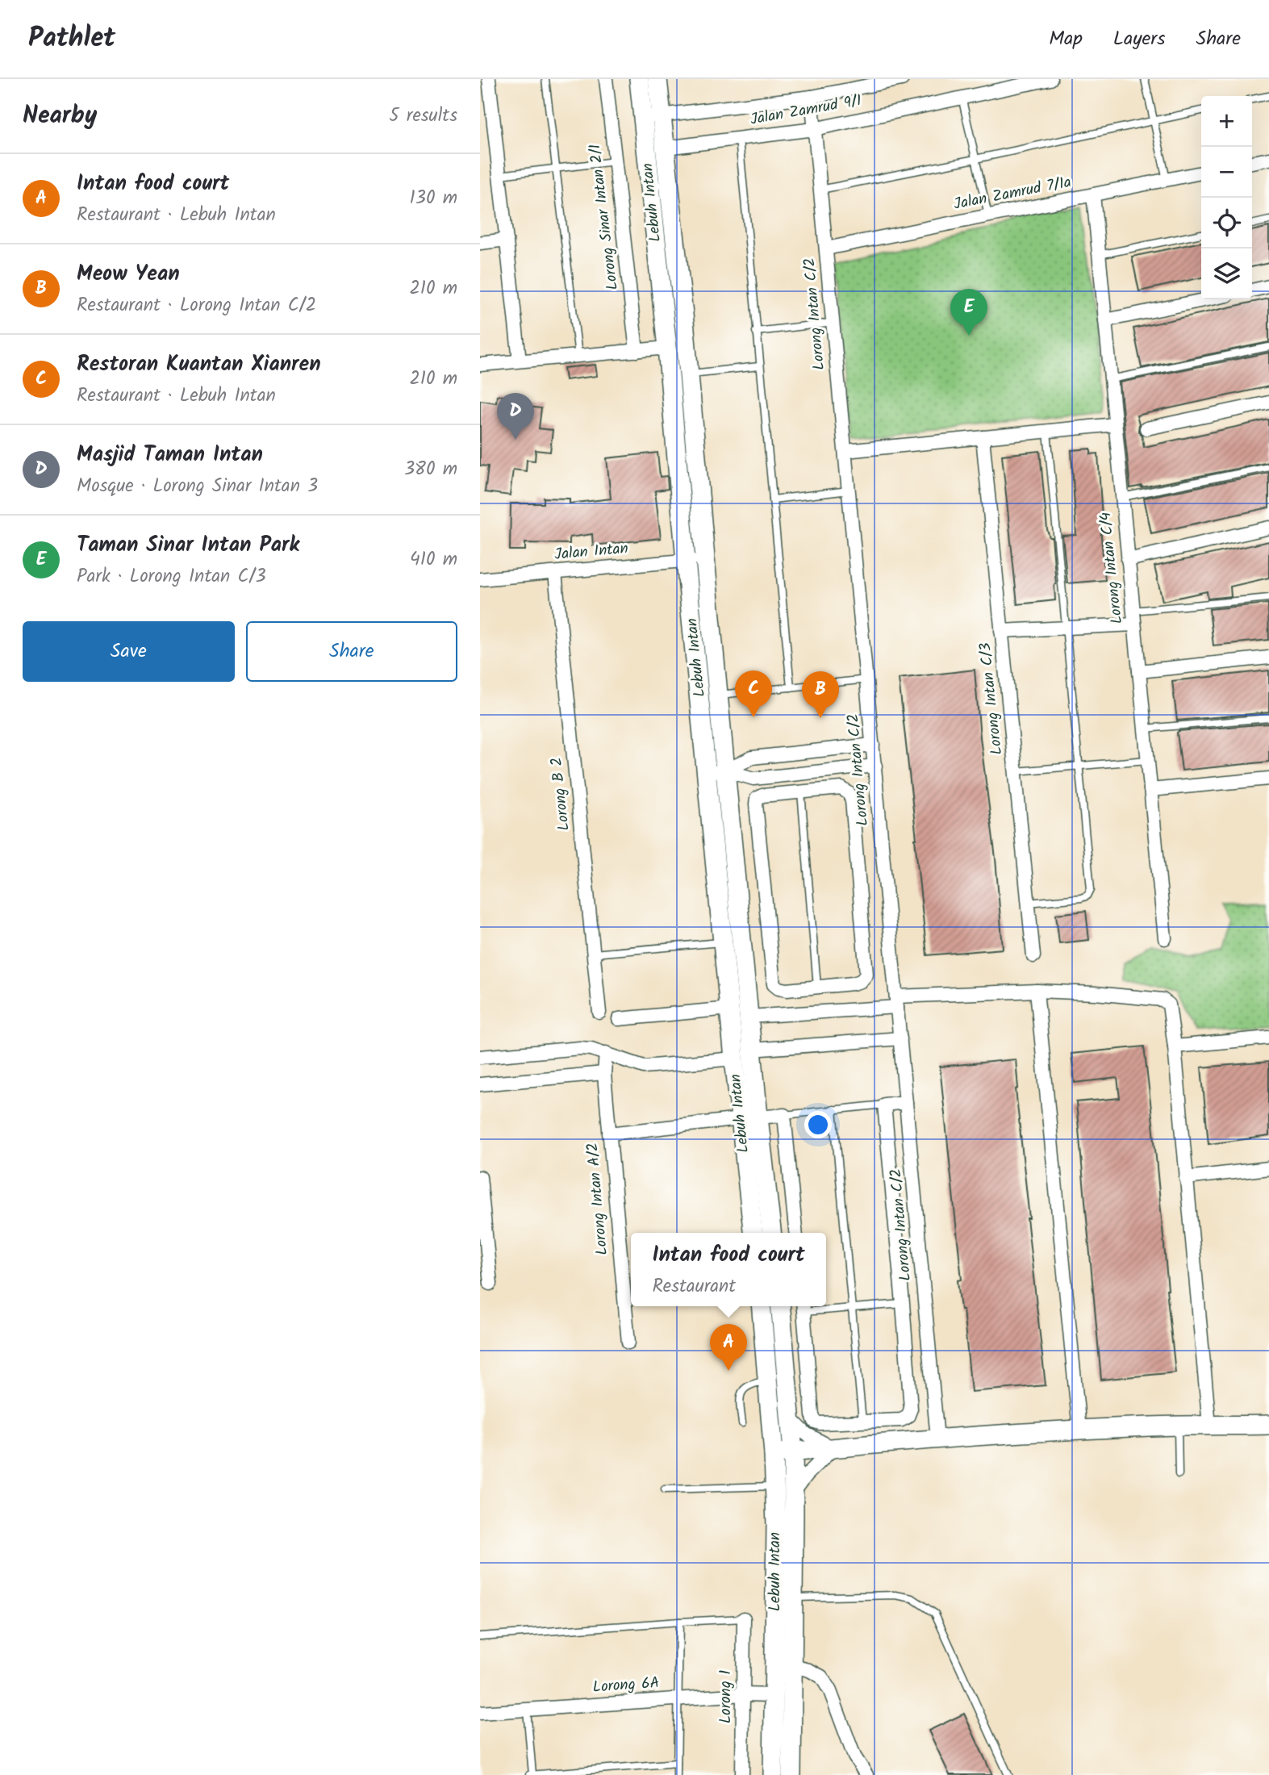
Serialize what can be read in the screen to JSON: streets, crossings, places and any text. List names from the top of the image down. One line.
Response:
{"streets":{"main road":["Lebuh Intan"],"street":["Jalan Zamrud 9/1","Jalan Zamrud 7/1a","Lorong Sinar Intan 2/1","Lorong Intan C/2","Jalan Intan","Lorong Intan C/4","Lorong Intan C/3","Lorong B 2","Lorong Intan A/2","Lorong 6A","Lorong 1"]},"crossings":[["Jalan Zamrud 9/1","Lebuh Intan"],["Jalan Zamrud 9/1","Lorong Intan C/2"],["Jalan Zamrud 7/1a","Lorong Intan C/2"],["Jalan Zamrud 7/1a","Lorong Intan C/4"],["Lebuh Intan","Jalan Intan"],["Lebuh Intan","Lorong 6A"],["Jalan Intan","Lorong B 2"],["Lorong 6A","Lorong 1"]],"page":{"header":"Pathlet","nav":["Map","Layers","Share"],"heading":["Nearby","5 results"],"map_buttons":["+","−"],"list":[{"mark":"A","name":"Intan food court","note":"Restaurant · Lebuh Intan","value":"130 m"},{"mark":"B","name":"Meow Yean","note":"Restaurant · Lorong Intan C/2","value":"210 m"},{"mark":"C","name":"Restoran Kuantan Xianren","note":"Restaurant · Lebuh Intan","value":"210 m"},{"mark":"D","name":"Masjid Taman Intan","note":"Mosque · Lorong Sinar Intan 3","value":"380 m"},{"mark":"E","name":"Taman Sinar Intan Park","note":"Park · Lorong Intan C/3","value":"410 m"}],"pins":["E","D","C","B","A"],"buttons":["Save","Share"],"popup":["Intan food court","Restaurant"]}}
